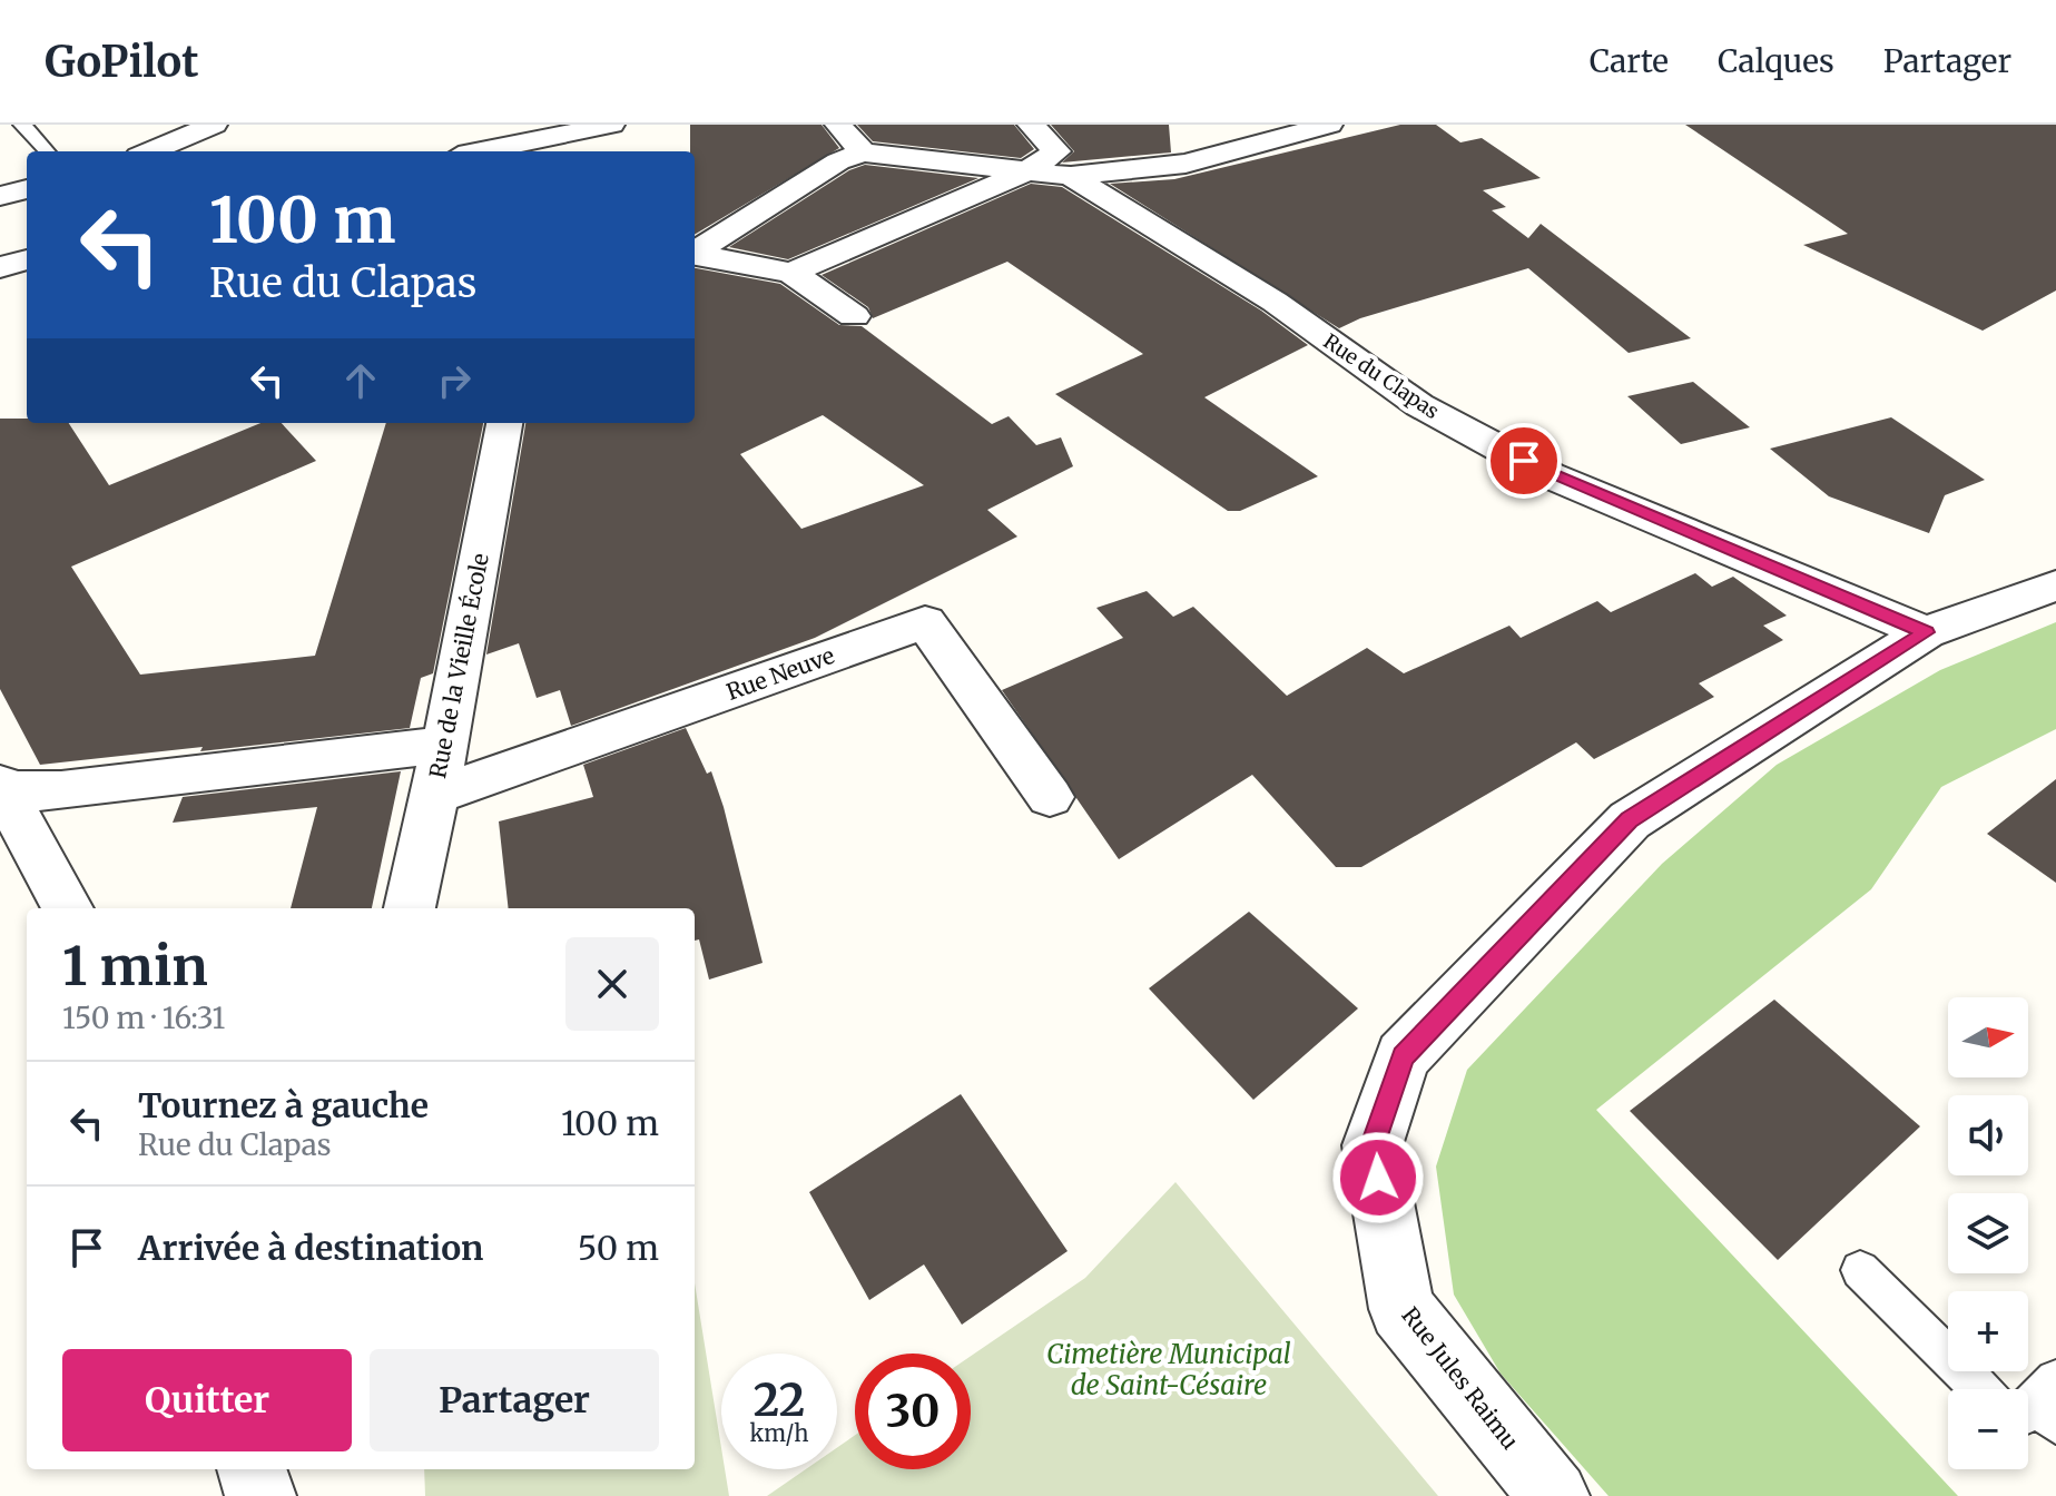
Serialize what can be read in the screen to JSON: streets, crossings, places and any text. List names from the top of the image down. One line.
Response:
{"streets":{"street":["Rue du Clapas","Rue de la Vieille École","Rue Neuve","Rue Jules Raimu"]},"crossings":[["Rue du Clapas","Rue Jules Raimu"],["Rue de la Vieille École","Rue Neuve"]],"parks":["Cimetière Municipal de Saint-Césaire"],"north":"right","page":{"header":"GoPilot","nav":["Carte","Calques","Partager"],"turn":["100 m","Rue du Clapas"],"heading":["1 min","150 m · 16:31"],"map_buttons":["+","−"],"list":[{"name":"Tournez à gauche","note":"Rue du Clapas","value":"100 m"},{"name":"Arrivée à destination","value":"50 m"}],"buttons":["Quitter","Partager"],"speed":"22 km/h","limit":"30"}}
